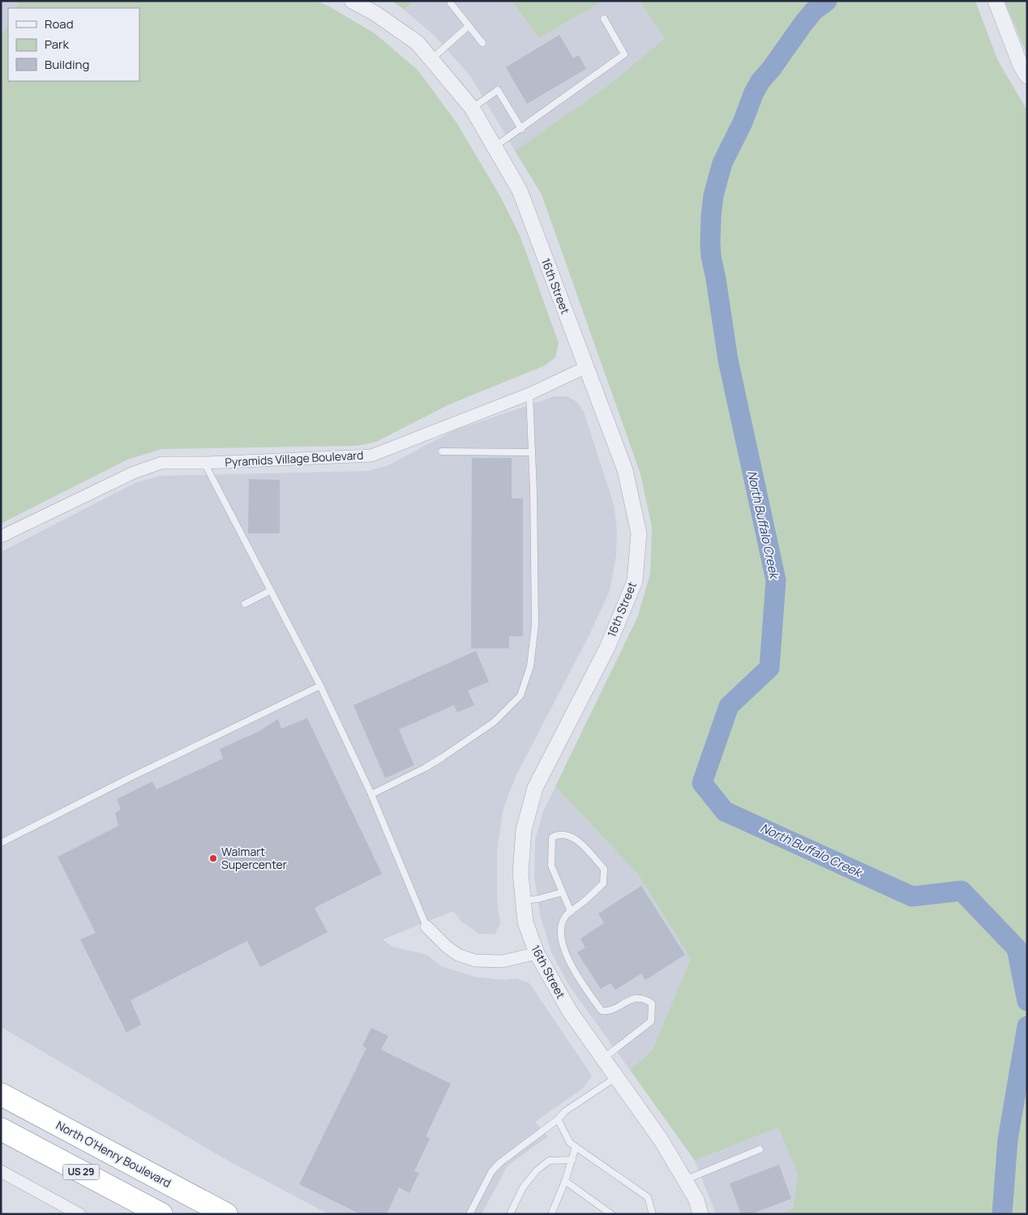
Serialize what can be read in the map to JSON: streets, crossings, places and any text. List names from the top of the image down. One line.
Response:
{"streets":{"highway":["North O'Henry Boulevard","US 29"],"street":["16th Street","Pyramids Village Boulevard"]},"crossings":[["16th Street","Pyramids Village Boulevard"]],"water":["North Buffalo Creek"],"places":["Walmart Supercenter"],"legend":["Road","Park","Building"]}
